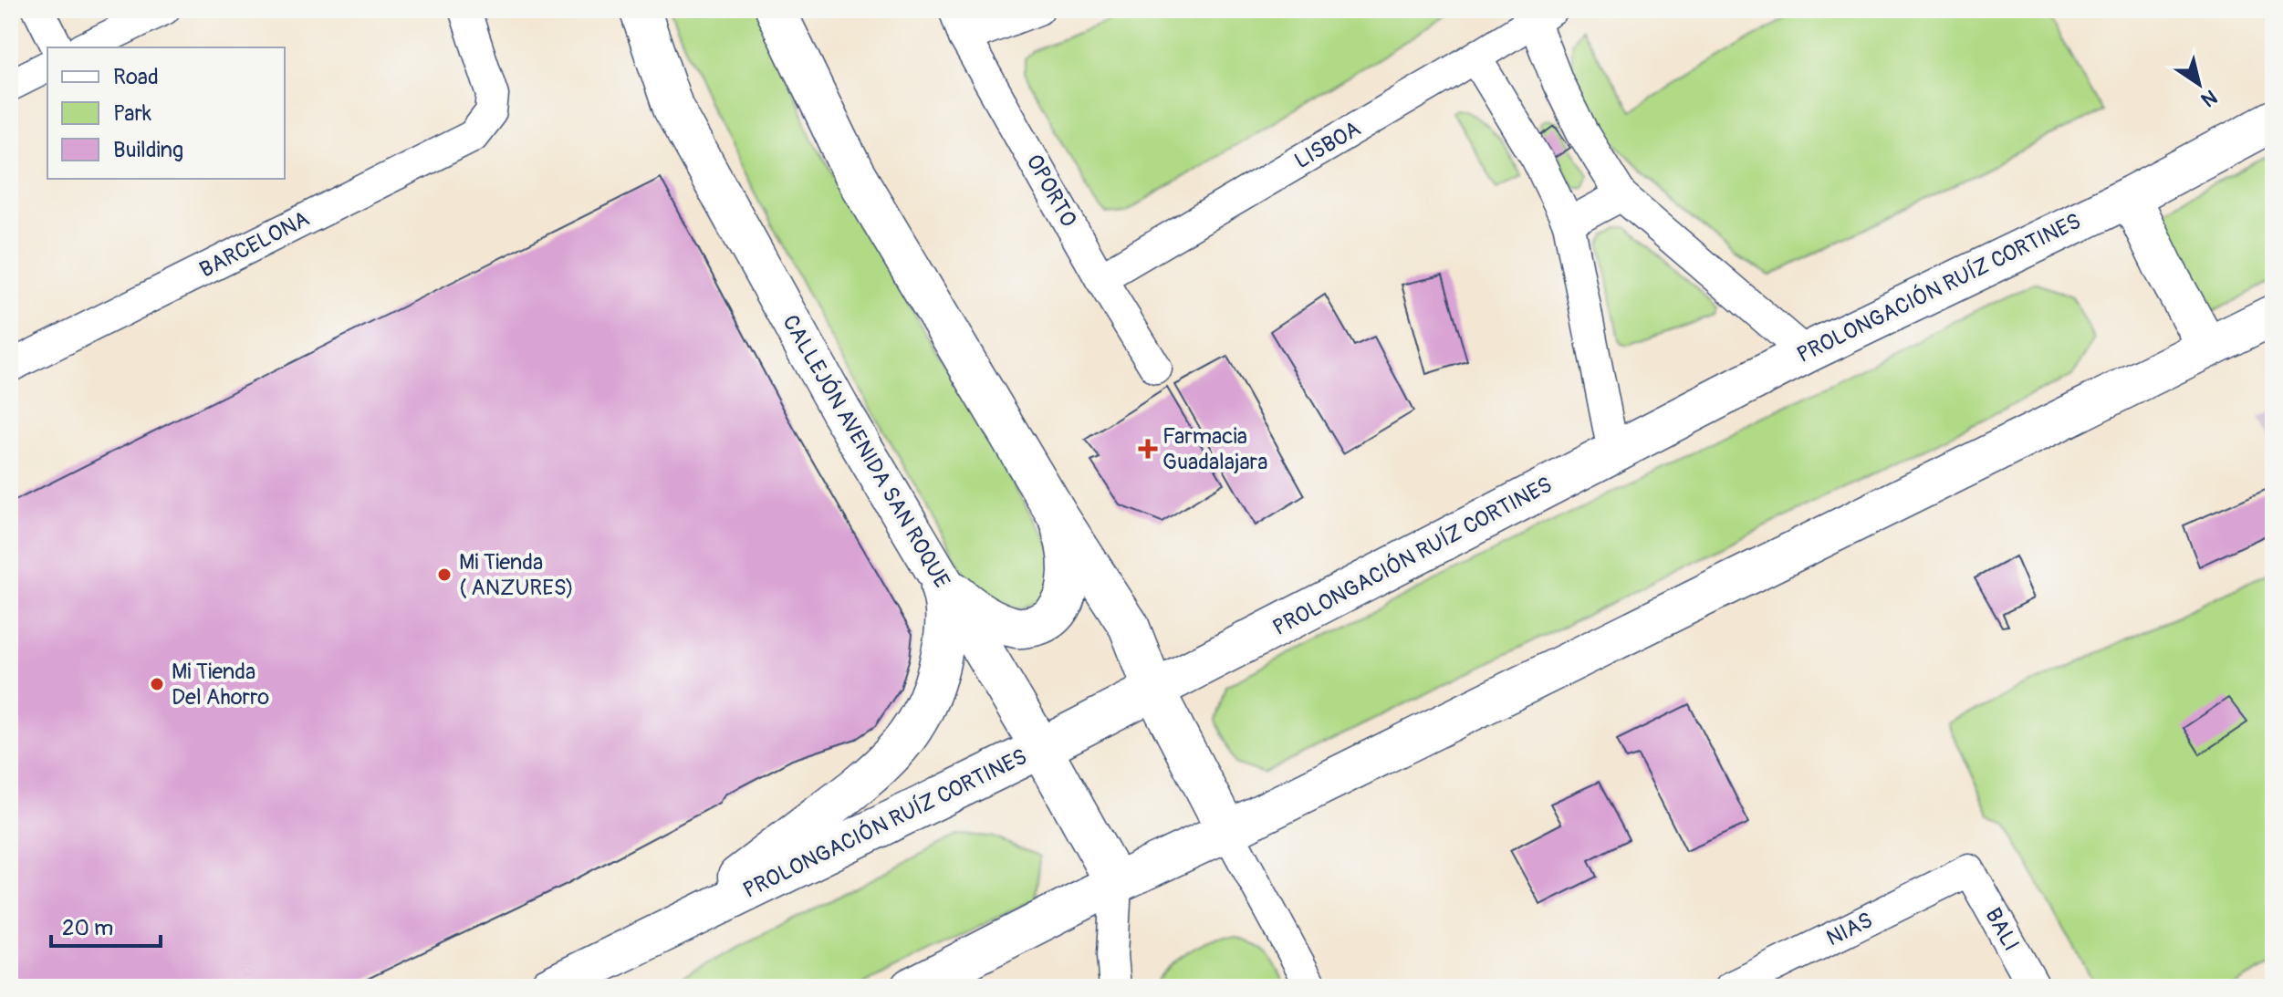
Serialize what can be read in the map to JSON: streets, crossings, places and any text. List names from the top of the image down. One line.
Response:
{"streets":{"main road":["PROLONGACIÓN RUÍZ CORTINES","CALLEJÓN AVENIDA SAN ROQUE"],"street":["LISBOA","OPORTO","BARCELONA","NIAS","BALI"]},"crossings":[["LISBOA","OPORTO"],["PROLONGACIÓN RUÍZ CORTINES","CALLEJÓN AVENIDA SAN ROQUE"],["NIAS","BALI"]],"places":{"health":["Farmacia Guadalajara"],"other":["Mi Tienda ( ANZURES)","Mi Tienda Del Ahorro"]},"legend":["Road","Park","Building"],"scale_bar":"20 m","north":"bottom right"}
